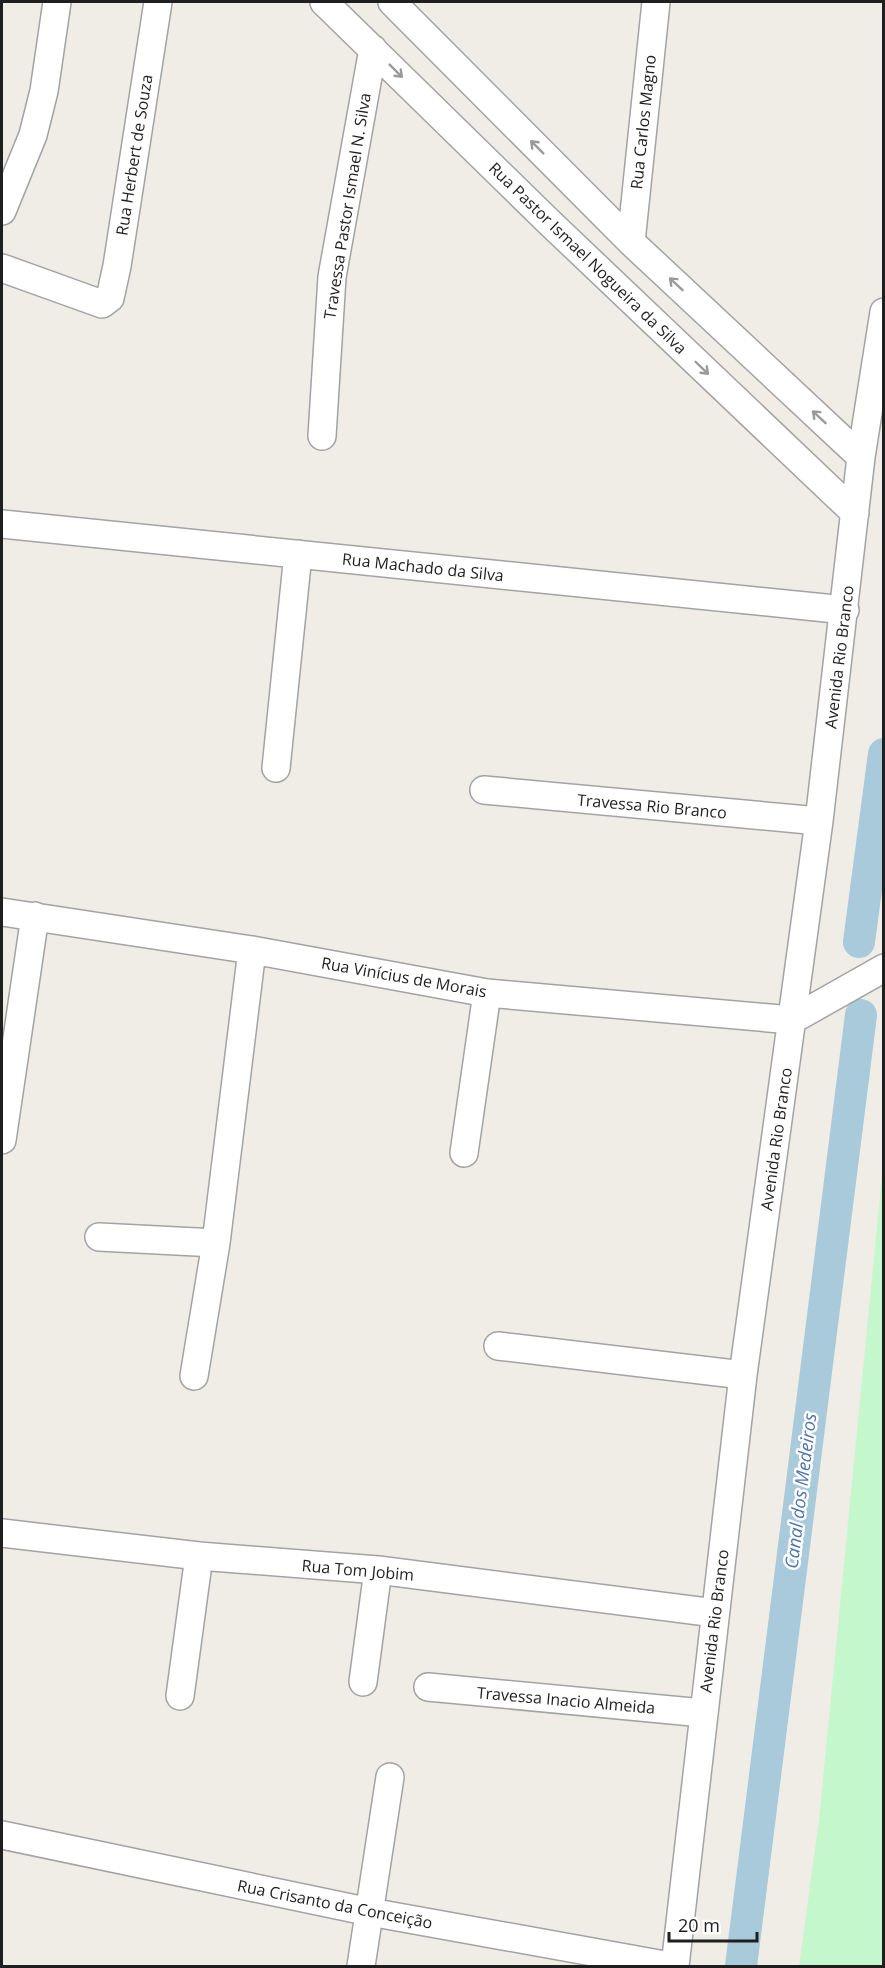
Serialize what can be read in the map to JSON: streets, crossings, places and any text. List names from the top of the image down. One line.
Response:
{"streets":{"street":["Rua Carlos Magno","Rua Herbert de Souza","Travessa Pastor Ismael N. Silva","Rua Pastor Ismael Nogueira da Silva","Rua Machado da Silva","Avenida Rio Branco","Travessa Rio Branco","Rua Vinícius de Morais","Rua Tom Jobim","Travessa Inacio Almeida","Rua Crisanto da Conceição"]},"crossings":[["Travessa Pastor Ismael N. Silva","Rua Pastor Ismael Nogueira da Silva"],["Rua Pastor Ismael Nogueira da Silva","Avenida Rio Branco"],["Rua Machado da Silva","Avenida Rio Branco"],["Avenida Rio Branco","Travessa Rio Branco"],["Avenida Rio Branco","Rua Vinícius de Morais"],["Avenida Rio Branco","Rua Tom Jobim"],["Avenida Rio Branco","Travessa Inacio Almeida"]],"water":["Canal dos Medeiros"],"scale_bar":"20 m"}
